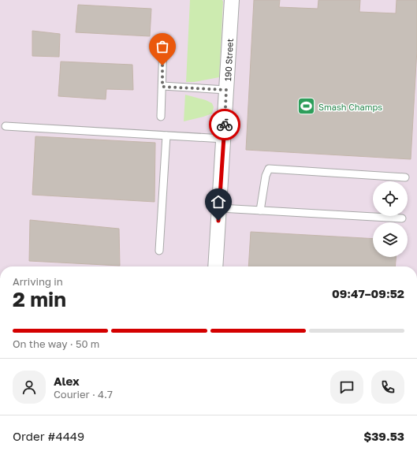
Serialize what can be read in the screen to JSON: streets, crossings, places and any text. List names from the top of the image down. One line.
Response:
{"streets":{"street":["190 Street"]},"places":{"sports":["Smash Champs"]},"page":{"heading":["2 min","Arriving in","09:47–09:52"],"panel":["Alex","Courier · 4.7","Order #4449","$39.53"],"bar":"On the way · 50 m"}}
